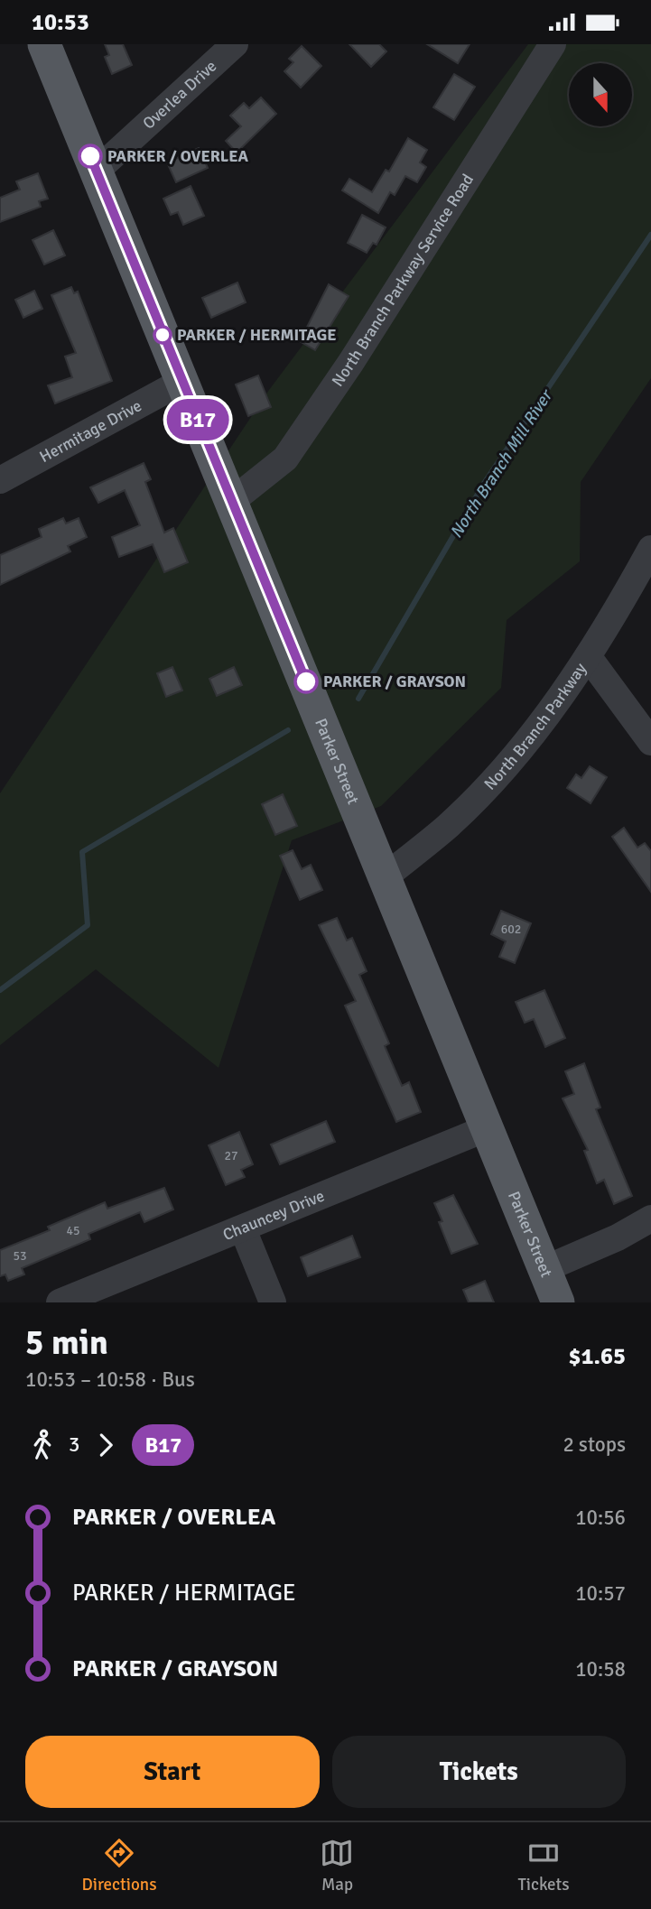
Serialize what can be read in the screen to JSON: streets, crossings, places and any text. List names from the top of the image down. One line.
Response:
{"streets":{"main road":["Parker Street"],"street":["Overlea Drive","North Branch Parkway Service Road","Hermitage Drive","North Branch Parkway","Chauncey Drive"]},"crossings":[["Overlea Drive","Parker Street"],["North Branch Parkway Service Road","Parker Street"],["Hermitage Drive","Parker Street"],["North Branch Parkway","Parker Street"],["Parker Street","Chauncey Drive"]],"water":["North Branch Mill River"],"places":["PARKER / OVERLEA","PARKER / HERMITAGE","PARKER / GRAYSON"],"lines":["bus line B17"],"house_numbers":["602","27","45","53"],"north":"bottom","page":{"status":"10:53","on_map":"B17","heading":["5 min","10:53 – 10:58 · Bus","$1.65"],"legs":["3","B17","2 stops"],"list":[{"name":"PARKER / OVERLEA","value":"10:56"},{"name":"PARKER / HERMITAGE","value":"10:57"},{"name":"PARKER / GRAYSON","value":"10:58"}],"buttons":["Start","Tickets"],"tabs":["Directions","Map","Tickets"]}}
